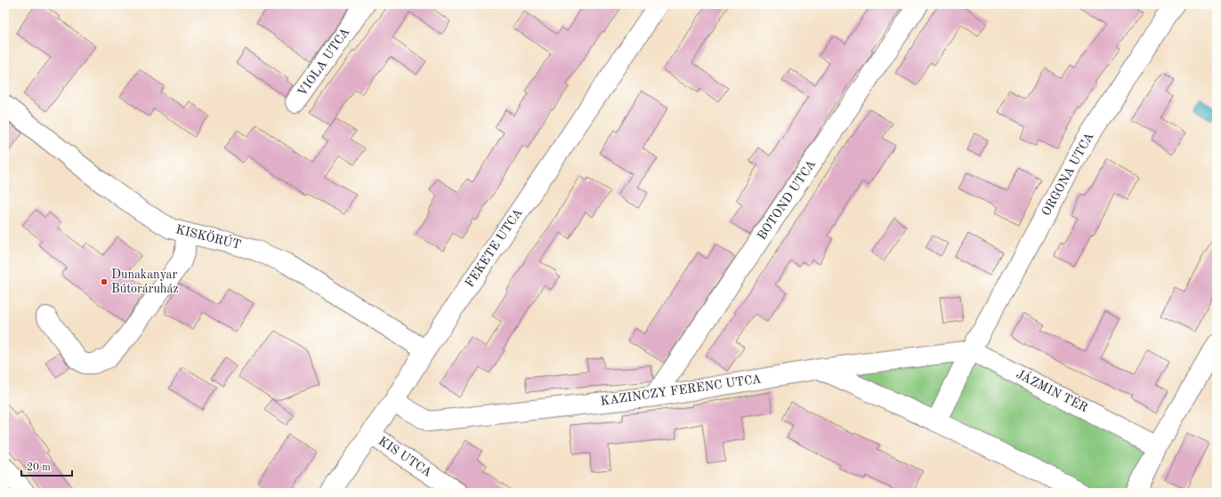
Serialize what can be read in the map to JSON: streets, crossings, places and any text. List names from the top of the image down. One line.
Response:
{"streets":{"street":["VIOLA UTCA","ORGONA UTCA","BOTOND UTCA","KISKÖRÚT","FEKETE UTCA","KAZINCZY FERENC UTCA","JÁZMIN TÉR","KIS UTCA"]},"crossings":[["ORGONA UTCA","KAZINCZY FERENC UTCA"],["ORGONA UTCA","JÁZMIN TÉR"],["BOTOND UTCA","KAZINCZY FERENC UTCA"],["KISKÖRÚT","FEKETE UTCA"],["FEKETE UTCA","KAZINCZY FERENC UTCA"],["FEKETE UTCA","KIS UTCA"],["KAZINCZY FERENC UTCA","JÁZMIN TÉR"]],"places":["Dunakanyar Bútoráruház"],"scale_bar":"20 m"}
